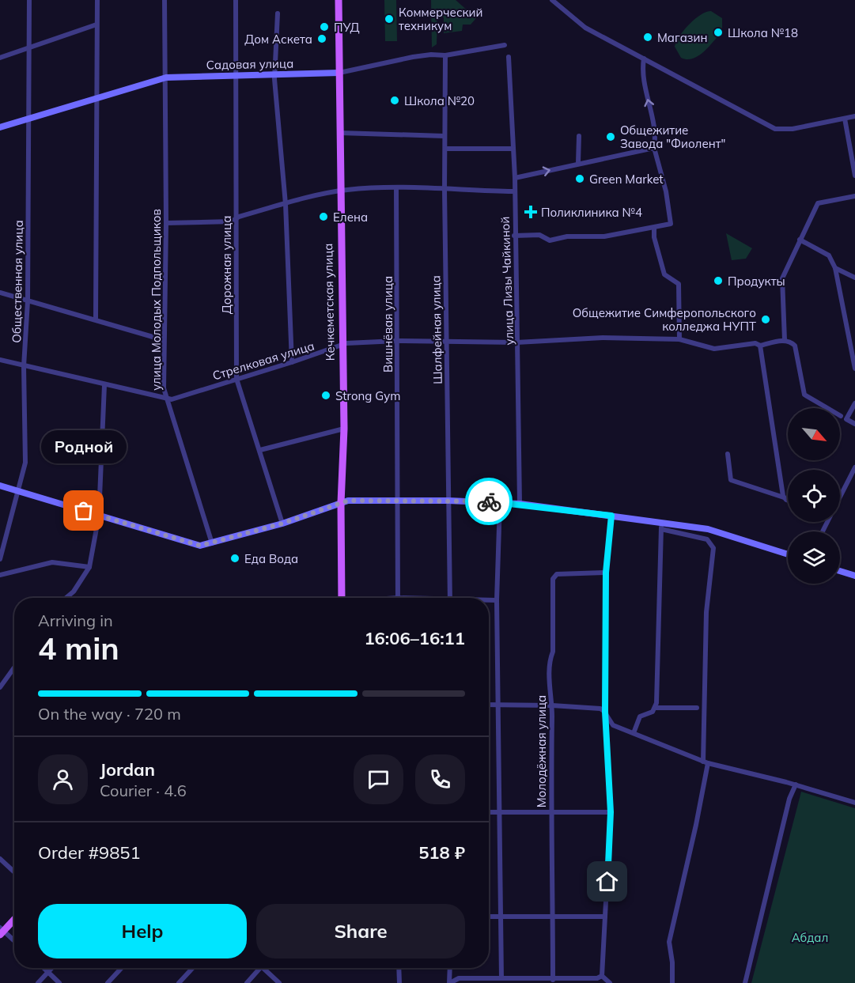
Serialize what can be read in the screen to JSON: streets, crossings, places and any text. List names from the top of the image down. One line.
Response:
{"streets":{"main road":["Садовая улица","Кечкеметская улица"],"street":["Дорожная улица","улица Лизы Чайкиной","Общественная улица","улица Молодых Подпольщиков","Вишнёвая улица","Шалфейная улица","Стрелковая улица","Молодёжная улица"]},"crossings":[["Садовая улица","Дорожная улица"],["Садовая улица","Общественная улица"],["Садовая улица","улица Молодых Подпольщиков"],["Садовая улица","Кечкеметская улица"],["Садовая улица","Шалфейная улица"],["Дорожная улица","Стрелковая улица"],["улица Лизы Чайкиной","Стрелковая улица"],["Общественная улица","Стрелковая улица"],["улица Молодых Подпольщиков","Стрелковая улица"],["Кечкеметская улица","Стрелковая улица"],["Вишнёвая улица","Стрелковая улица"],["Шалфейная улица","Стрелковая улица"]],"parks":["Абдал"],"places":{"other":["Коммерческий техникум","ПУД","Школа №18","Магазин","Дом Аскета","Школа №20","Общежитие Завода \"Фиолент\"","Green Market","Елена","Продукты","Общежитие Симферопольского колледжа НУПТ","Strong Gym","Родной","Еда Вода"],"health":["Поликлиника №4"]},"north":"bottom right","page":{"bubble":"Родной","heading":["4 min","Arriving in","16:06–16:11"],"panel":["Jordan","Courier · 4.6","Order #9851","518 ₽"],"bar":"On the way · 720 m","buttons":["Help","Share"]}}
